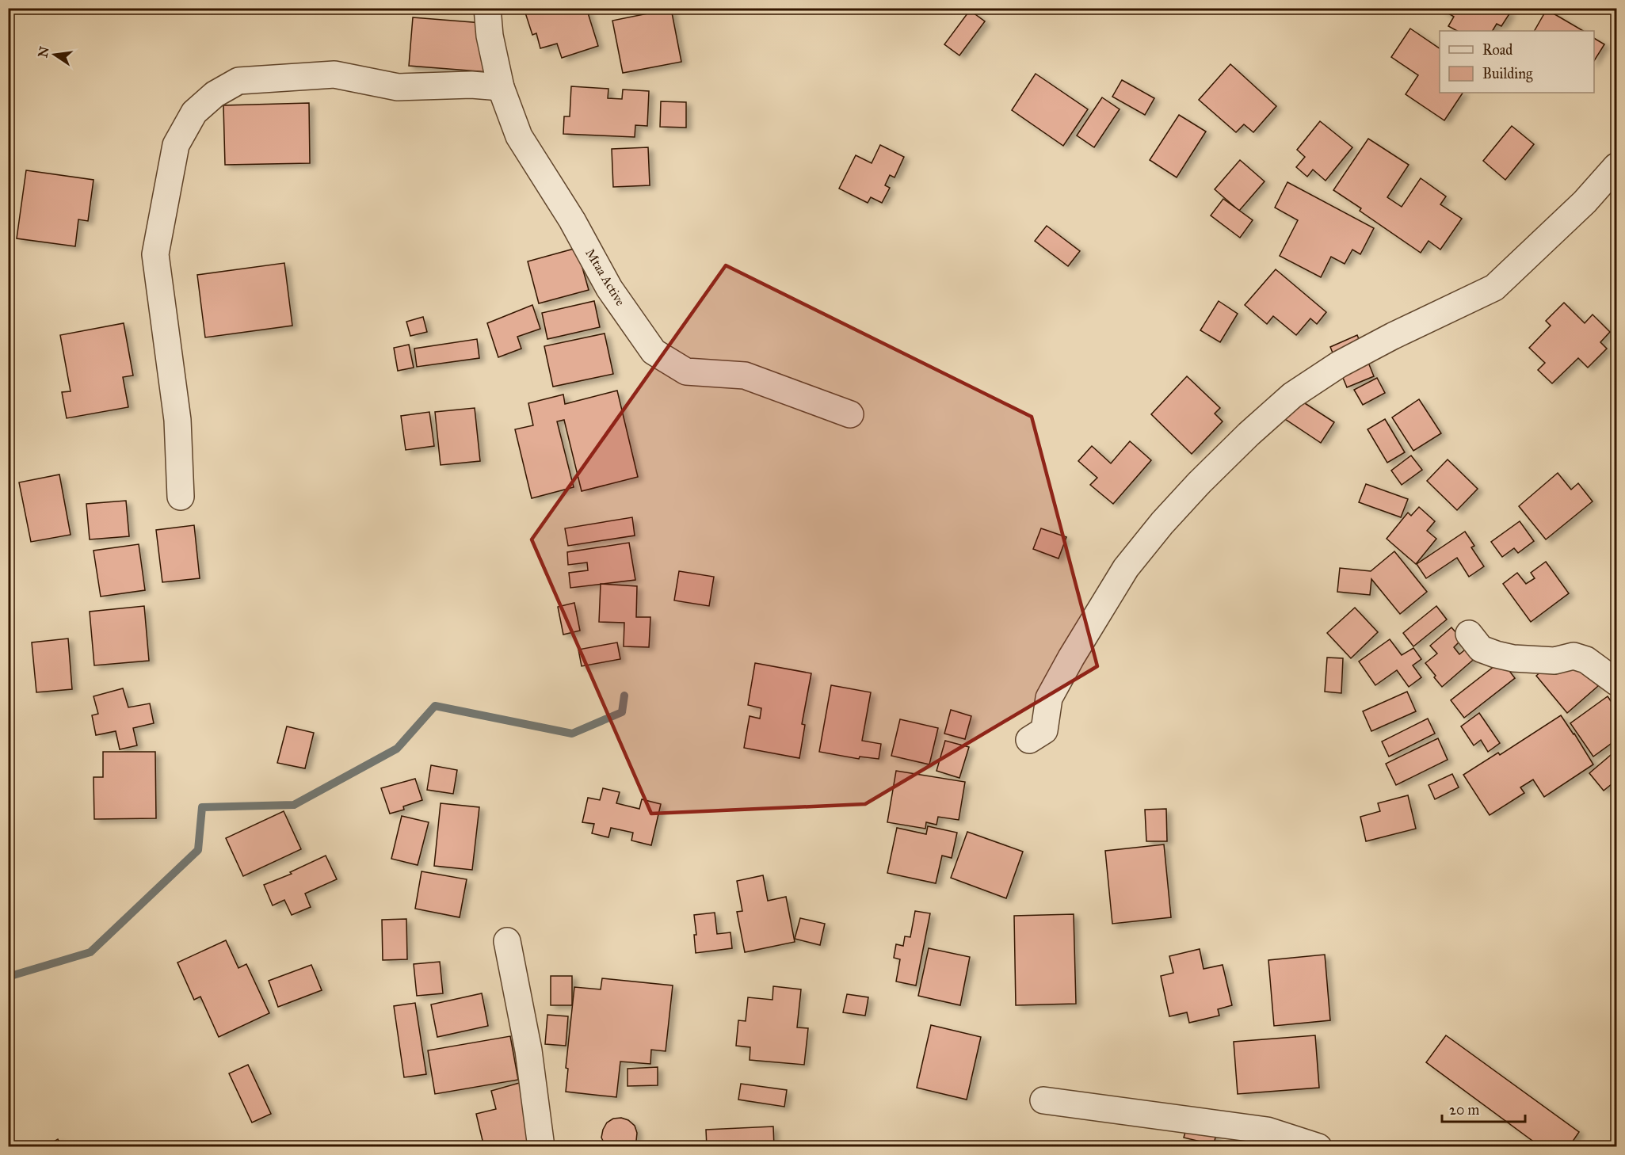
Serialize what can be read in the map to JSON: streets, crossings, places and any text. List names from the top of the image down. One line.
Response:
{"streets":{"street":["Mtaa Active"]},"legend":["Road","Building"],"scale_bar":"20 m","north":"left"}
